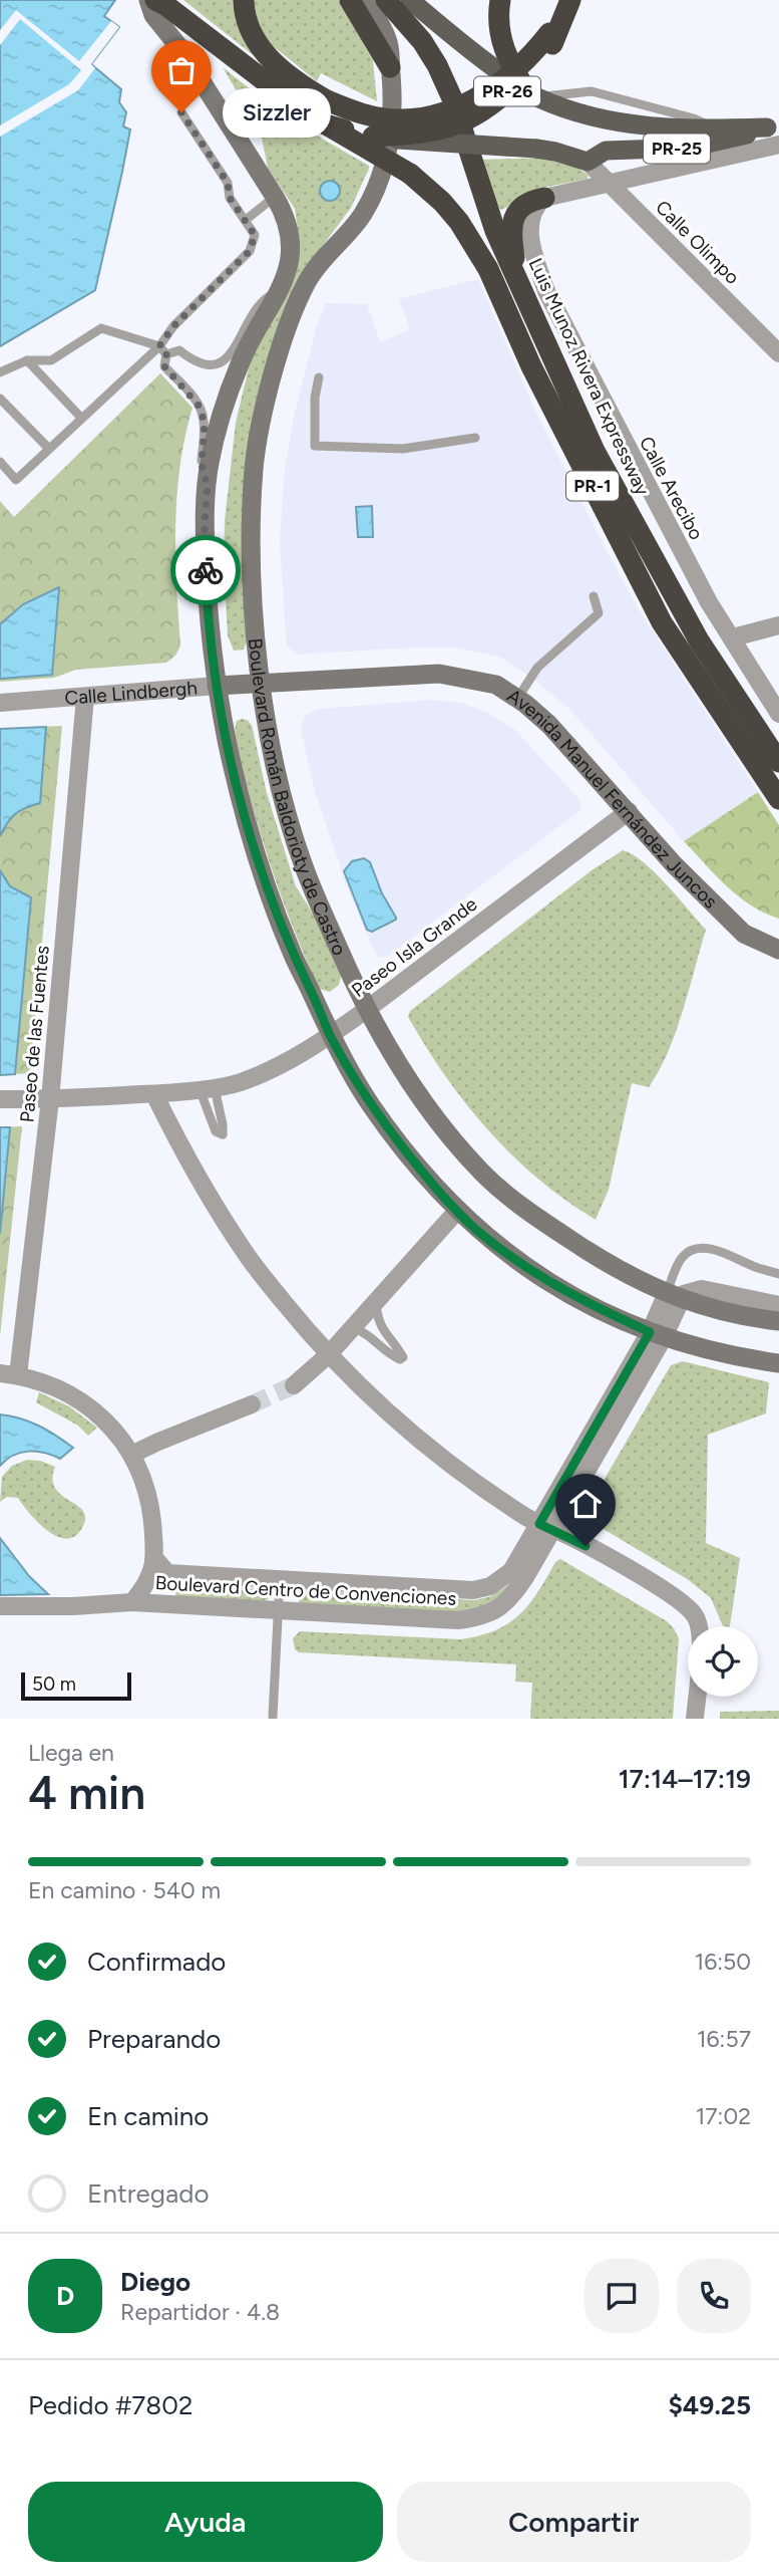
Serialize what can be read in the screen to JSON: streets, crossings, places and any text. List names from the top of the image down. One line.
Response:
{"streets":{"highway":["PR-26","Luis Munoz Rivera Expressway","PR-1"],"main road":["PR-25","Calle Lindbergh","Boulevard Román Baldorioty de Castro","Avenida Manuel Fernández Juncos"],"street":["Calle Olimpo","Calle Arecibo","Paseo Isla Grande","Paseo de las Fuentes","Boulevard Centro de Convenciones"]},"crossings":[["PR-26","PR-1"],["PR-25","Calle Olimpo"],["Calle Lindbergh","Boulevard Román Baldorioty de Castro"],["Calle Lindbergh","Avenida Manuel Fernández Juncos"],["Calle Lindbergh","Paseo de las Fuentes"],["Boulevard Román Baldorioty de Castro","Avenida Manuel Fernández Juncos"],["Boulevard Román Baldorioty de Castro","Paseo Isla Grande"],["Boulevard Román Baldorioty de Castro","Boulevard Centro de Convenciones"],["Avenida Manuel Fernández Juncos","Paseo Isla Grande"],["Paseo Isla Grande","Paseo de las Fuentes"]],"places":["Sizzler"],"scale_bar":"50 m","page":{"bubble":"Sizzler","scale":"50 m","heading":["4 min","Llega en","17:14–17:19"],"panel":["Diego","Repartidor · 4.8","Pedido #7802","$49.25"],"bar":"En camino · 540 m","list":[["Confirmado","16:50"],["Preparando","16:57"],["En camino","17:02"],"Entregado"],"round":"D","buttons":["Ayuda","Compartir"]}}
